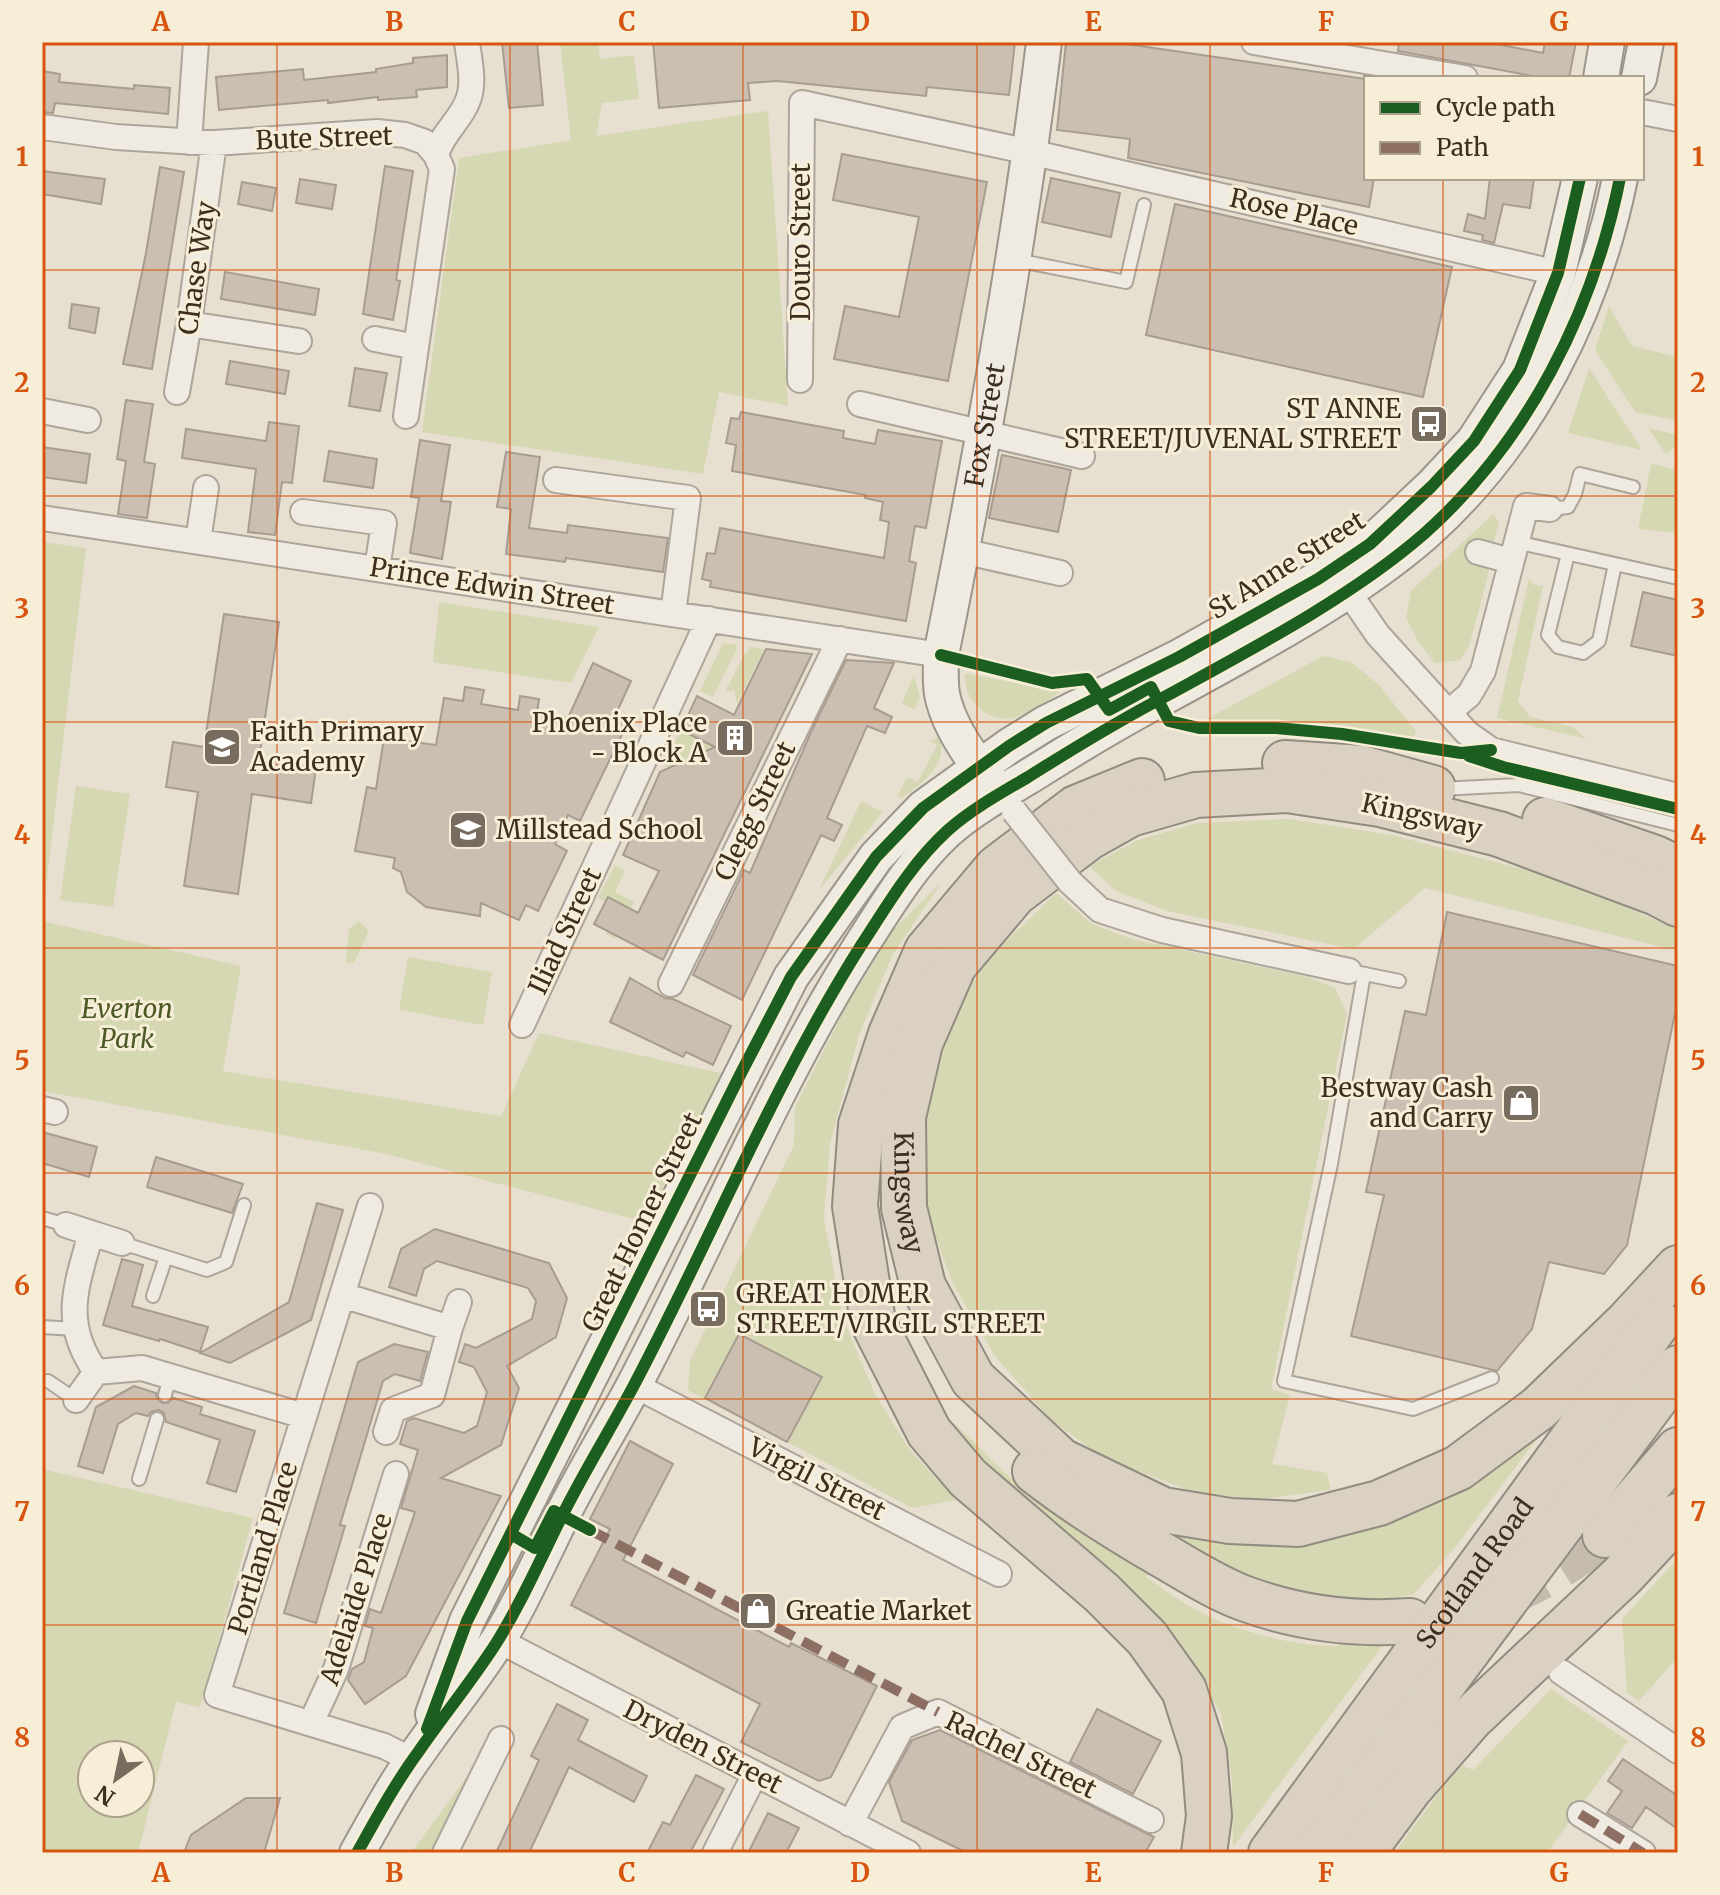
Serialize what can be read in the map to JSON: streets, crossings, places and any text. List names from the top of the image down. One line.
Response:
{"streets":{"highway":["Kingsway","Scotland Road"],"street":["Bute Street","Rose Place","Douro Street","Chase Way","Fox Street","St Anne Street","Prince Edwin Street","Clegg Street","Iliad Street","Great Homer Street","Virgil Street","Portland Place","Adelaide Place","Dryden Street","Rachel Street"]},"crossings":[["Bute Street","Chase Way"],["Rose Place","Douro Street"],["Rose Place","Fox Street"],["Rose Place","St Anne Street"],["Douro Street","Fox Street"],["Fox Street","St Anne Street"],["Fox Street","Prince Edwin Street"],["Fox Street","Great Homer Street"],["St Anne Street","Great Homer Street"],["Prince Edwin Street","Clegg Street"],["Prince Edwin Street","Iliad Street"],["Great Homer Street","Virgil Street"],["Great Homer Street","Portland Place"],["Great Homer Street","Dryden Street"],["Portland Place","Adelaide Place"],["Dryden Street","Rachel Street"]],"parks":["Everton Park"],"places":{"bus stop":["ST ANNE STREET/JUVENAL STREET","GREAT HOMER STREET/VIRGIL STREET"],"building":["Phoenix Place - Block A"],"school or university":["Faith Primary Academy","Millstead School"],"shop":["Bestway Cash and Carry","Greatie Market"]},"legend":["Cycle path","Path"],"north":"bottom left","grid":{"columns":["A","B","C","D","E","F","G"],"rows":["1","2","3","4","5","6","7","8"]}}
